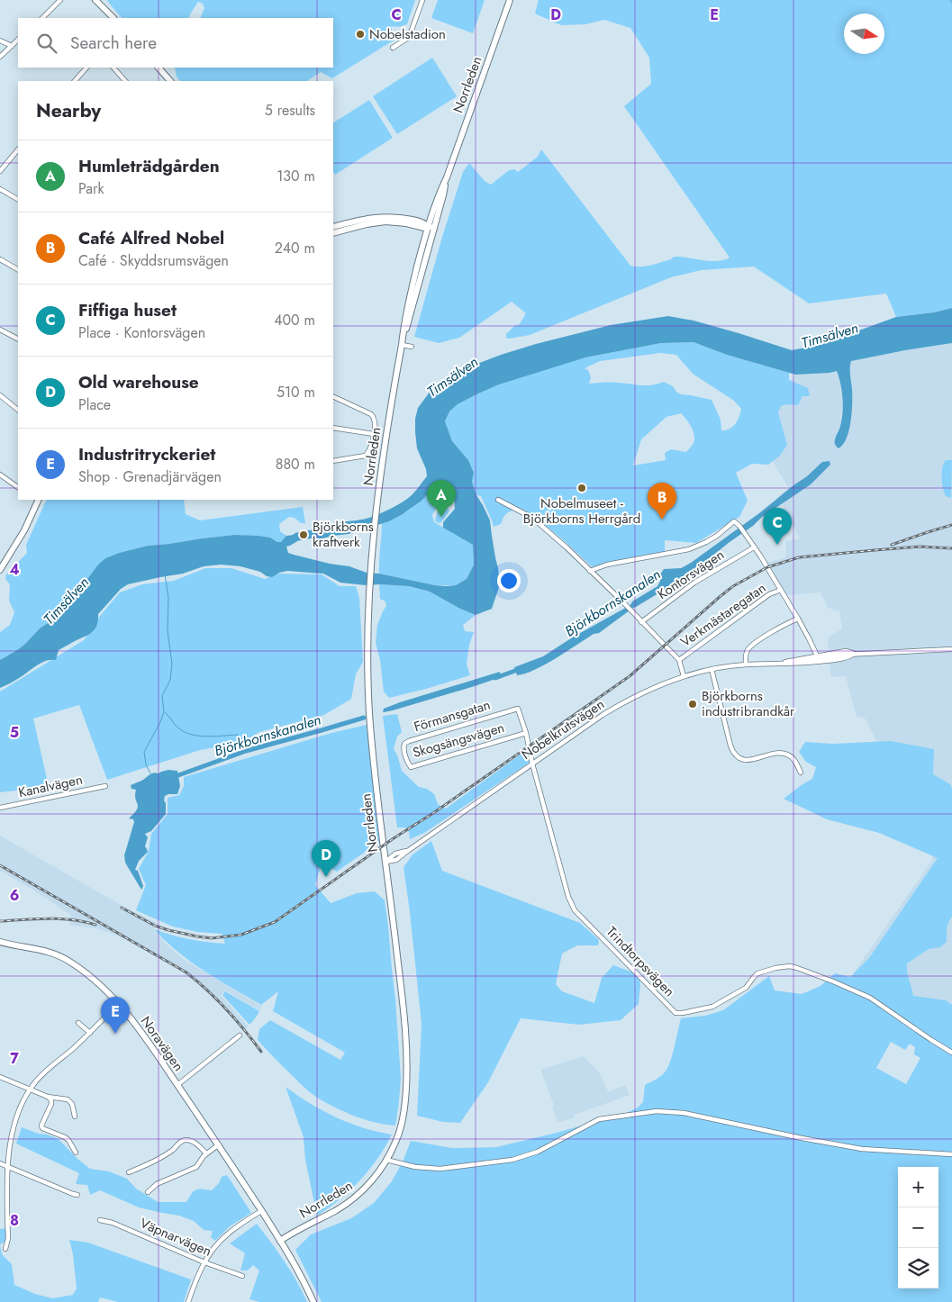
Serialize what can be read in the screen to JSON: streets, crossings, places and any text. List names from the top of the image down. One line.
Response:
{"streets":{"street":["Norrleden","Kontorsvägen","Verkmästaregatan","Förmansgatan","Nobelkrutsvägen","Skogsängsvägen","Kanalvägen","Trindtorpsvägen","Noravägen","Väpnarvägen"]},"crossings":[["Norrleden","Nobelkrutsvägen"],["Norrleden","Noravägen"],["Förmansgatan","Skogsängsvägen"],["Förmansgatan","Trindtorpsvägen"],["Nobelkrutsvägen","Trindtorpsvägen"],["Skogsängsvägen","Trindtorpsvägen"]],"water":["Timsälven","Björkbornskanalen"],"places":["Nobelstadion","Nobelmuseet - Björkborns Herrgård","Björkborns kraftverk","Björkborns industribrandkår"],"north":"right","page":{"search":"Search here","heading":["Nearby","5 results"],"list":[{"mark":"A","name":"Humleträdgården","note":"Park","value":"130 m"},{"mark":"B","name":"Café Alfred Nobel","note":"Café · Skyddsrumsvägen","value":"240 m"},{"mark":"C","name":"Fiffiga huset","note":"Place · Kontorsvägen","value":"400 m"},{"mark":"D","name":"Old warehouse","note":"Place","value":"510 m"},{"mark":"E","name":"Industritryckeriet","note":"Shop · Grenadjärvägen","value":"880 m"}],"pins":["A","B","C","D","E"],"map_buttons":["+","−"]},"grid":{"columns":["C","D","E"],"rows":["4","5","6","7","8"]}}
